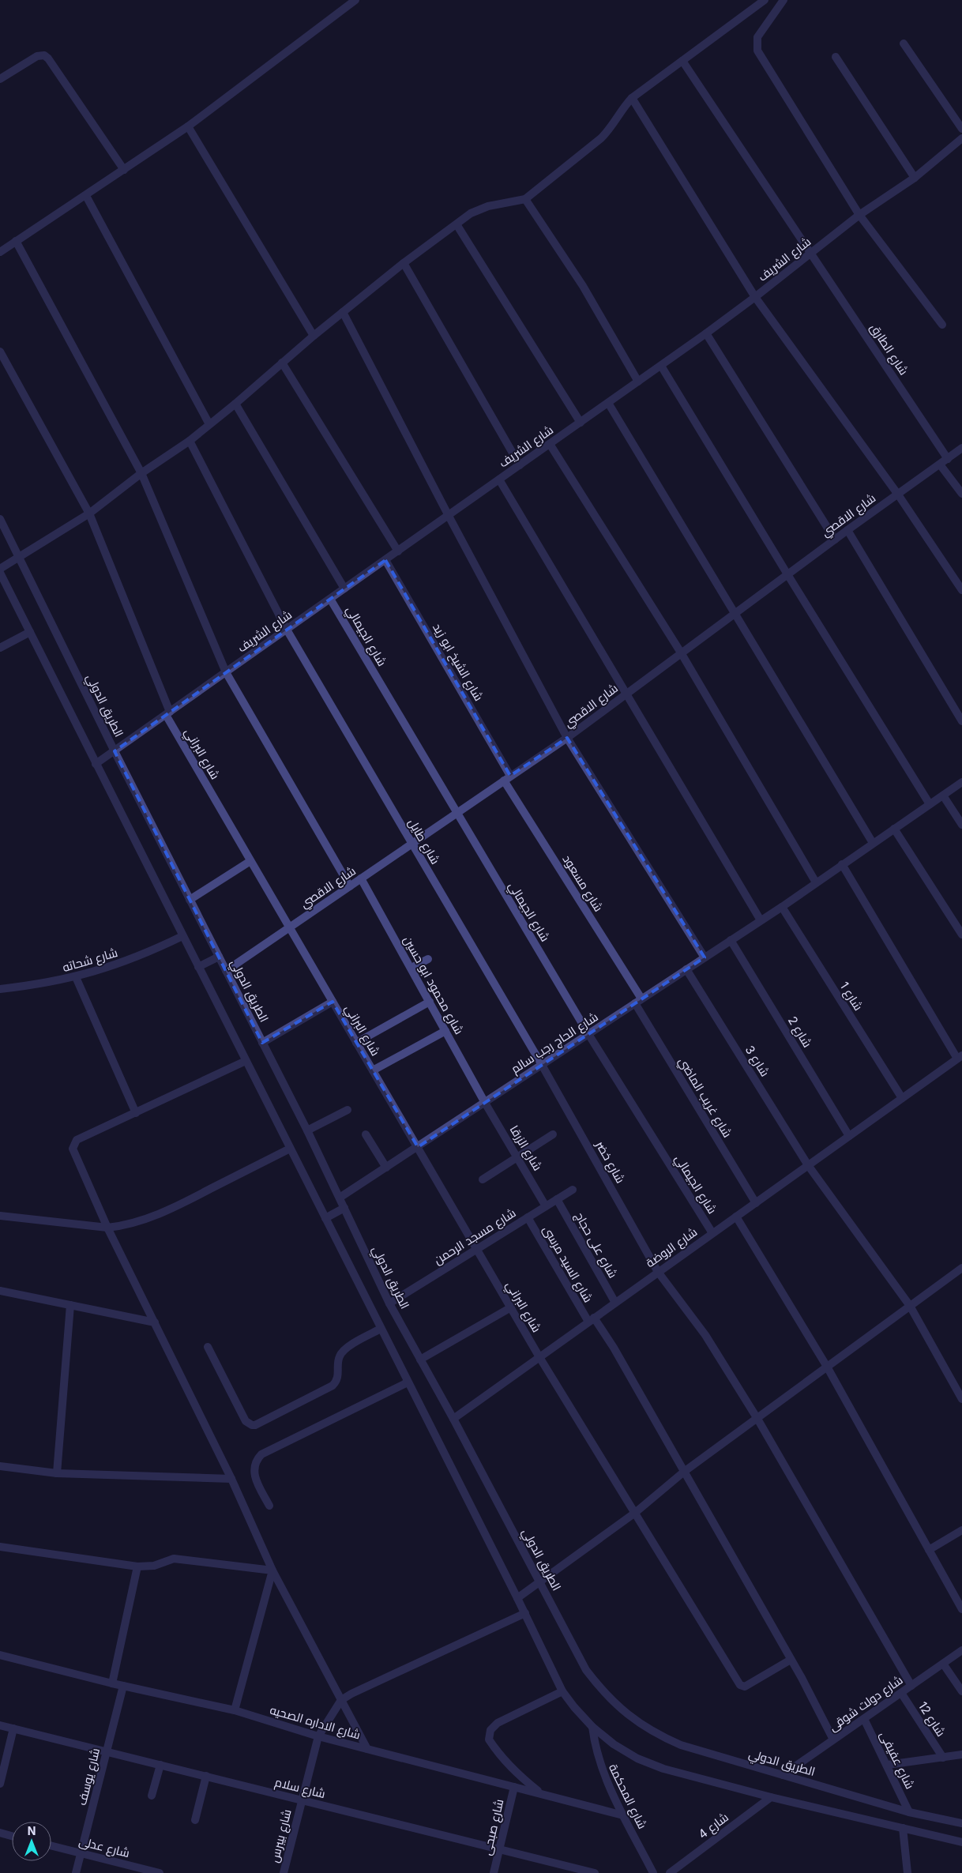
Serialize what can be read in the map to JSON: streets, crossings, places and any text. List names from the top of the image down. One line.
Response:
{"streets":{"street":["شارع الشريف","شارع الطارق","شارع الاقصي","شارع الجيمالي","شارع الشيخ ابو زيد","الطريق الدولي","شارع البراني","شارع طايل","شارع مسعود","شارع شحاته","شارع محمود ابو حسين","شارع 1","شارع 2","شارع الحاج رجب سالم","شارع 3","شارع غريب الماضي","شارع الزرقا","شارع خضر","شارع مسجد الرحمن","شارع على حجاج","شارع الروضة","شارع السيد مرسى","شارع دولت شوقى","شارع 12","شارع الاداره الصحيه","شارع عفيفى","شارع يوسف","شارع سلام","شارع المحكمة","شارع 4","شارع صبحى","شارع بيبرس","شارع عدلى"]},"crossings":[["شارع الشريف","شارع الطارق"],["شارع الشريف","شارع الجيمالي"],["شارع الشريف","شارع الشيخ ابو زيد"],["شارع الشريف","الطريق الدولي"],["شارع الشريف","شارع البراني"],["شارع الشريف","شارع طايل"],["شارع الطارق","شارع الاقصي"],["شارع الاقصي","شارع الجيمالي"],["شارع الاقصي","شارع الشيخ ابو زيد"],["شارع الاقصي","الطريق الدولي"],["شارع الاقصي","شارع البراني"],["شارع الاقصي","شارع طايل"],["شارع الاقصي","شارع مسعود"],["شارع الاقصي","شارع محمود ابو حسين"],["شارع الجيمالي","شارع الحاج رجب سالم"],["شارع الجيمالي","شارع الروضة"],["شارع الشيخ ابو زيد","شارع مسعود"],["الطريق الدولي","شارع الحاج رجب سالم"],["الطريق الدولي","شارع مسجد الرحمن"],["الطريق الدولي","شارع الروضة"],["الطريق الدولي","شارع دولت شوقى"],["الطريق الدولي","شارع عفيفى"],["شارع البراني","شارع الحاج رجب سالم"],["شارع البراني","شارع مسجد الرحمن"],["شارع البراني","شارع الروضة"],["شارع البراني","شارع السيد مرسى"],["شارع طايل","شارع الحاج رجب سالم"],["شارع طايل","شارع خضر"],["شارع مسعود","شارع الحاج رجب سالم"],["شارع مسعود","شارع غريب الماضي"],["شارع محمود ابو حسين","شارع الحاج رجب سالم"],["شارع محمود ابو حسين","شارع الزرقا"],["شارع 1","شارع الحاج رجب سالم"],["شارع 1","شارع الروضة"],["شارع 2","شارع الحاج رجب سالم"],["شارع 2","شارع الروضة"],["شارع الحاج رجب سالم","شارع 3"],["شارع الحاج رجب سالم","شارع غريب الماضي"],["شارع الحاج رجب سالم","شارع الزرقا"],["شارع الحاج رجب سالم","شارع خضر"],["شارع 3","شارع الروضة"],["شارع غريب الماضي","شارع الروضة"],["شارع الزرقا","شارع مسجد الرحمن"],["شارع خضر","شارع الروضة"],["شارع خضر","شارع دولت شوقى"],["شارع مسجد الرحمن","شارع على حجاج"],["شارع مسجد الرحمن","شارع السيد مرسى"],["شارع على حجاج","شارع الروضة"],["شارع الروضة","شارع السيد مرسى"],["شارع السيد مرسى","شارع دولت شوقى"],["شارع دولت شوقى","شارع 12"],["شارع دولت شوقى","شارع عفيفى"],["شارع الاداره الصحيه","شارع يوسف"],["شارع الاداره الصحيه","شارع المحكمة"],["شارع الاداره الصحيه","شارع صبحى"],["شارع الاداره الصحيه","شارع بيبرس"],["شارع يوسف","شارع سلام"],["شارع يوسف","شارع عدلى"],["شارع سلام","شارع صبحى"],["شارع سلام","شارع بيبرس"]],"north":"top"}
